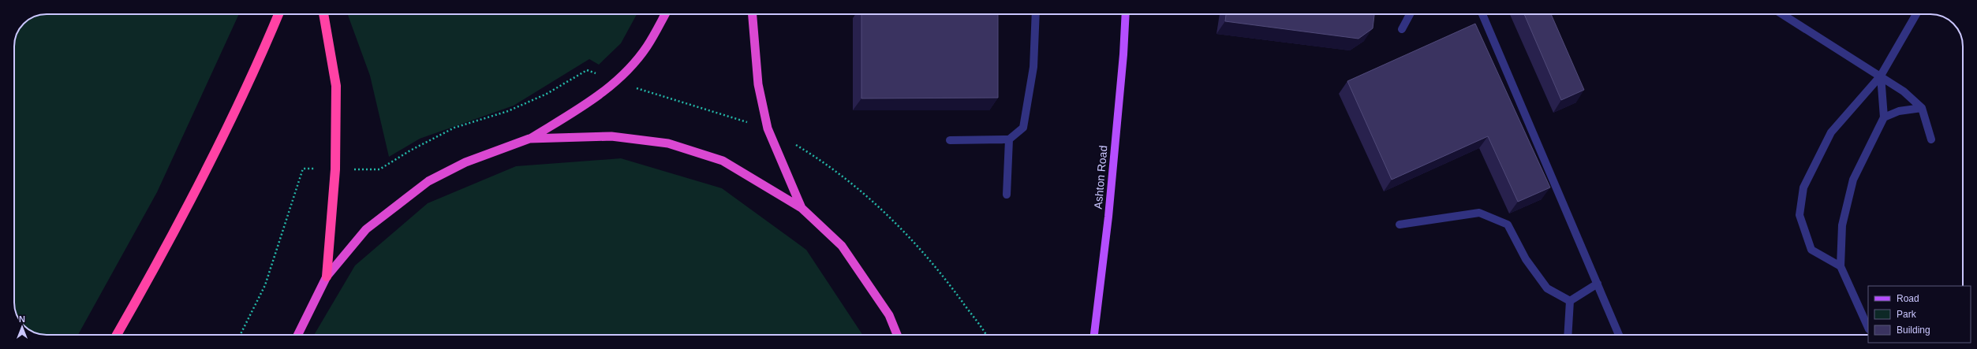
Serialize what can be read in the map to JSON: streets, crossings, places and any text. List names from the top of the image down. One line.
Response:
{"streets":{"main road":["Ashton Road"]},"legend":["Road","Park","Building"],"north":"top"}
